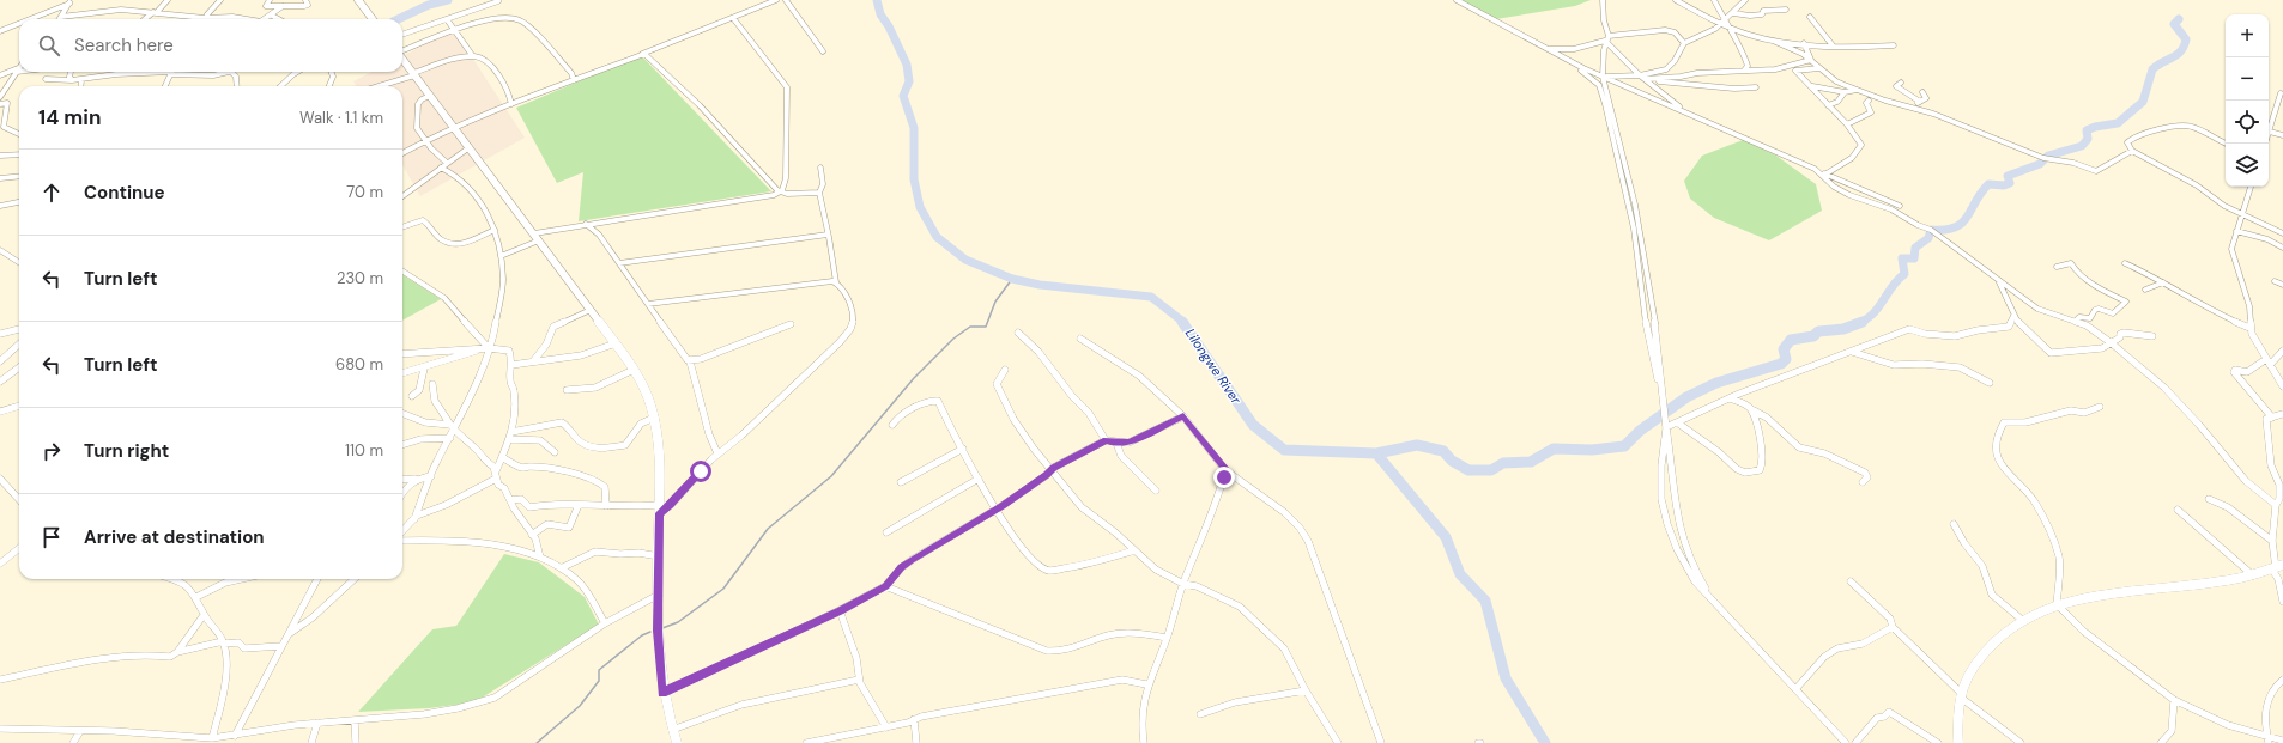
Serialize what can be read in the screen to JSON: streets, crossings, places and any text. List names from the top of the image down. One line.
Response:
{"water":["Lilongwe River"],"page":{"map_buttons":["+","−"],"search":"Search here","heading":["14 min","Walk · 1.1 km"],"list":[["Continue","70 m"],["Turn left","230 m"],["Turn left","680 m"],["Turn right","110 m"],"Arrive at destination"]}}
